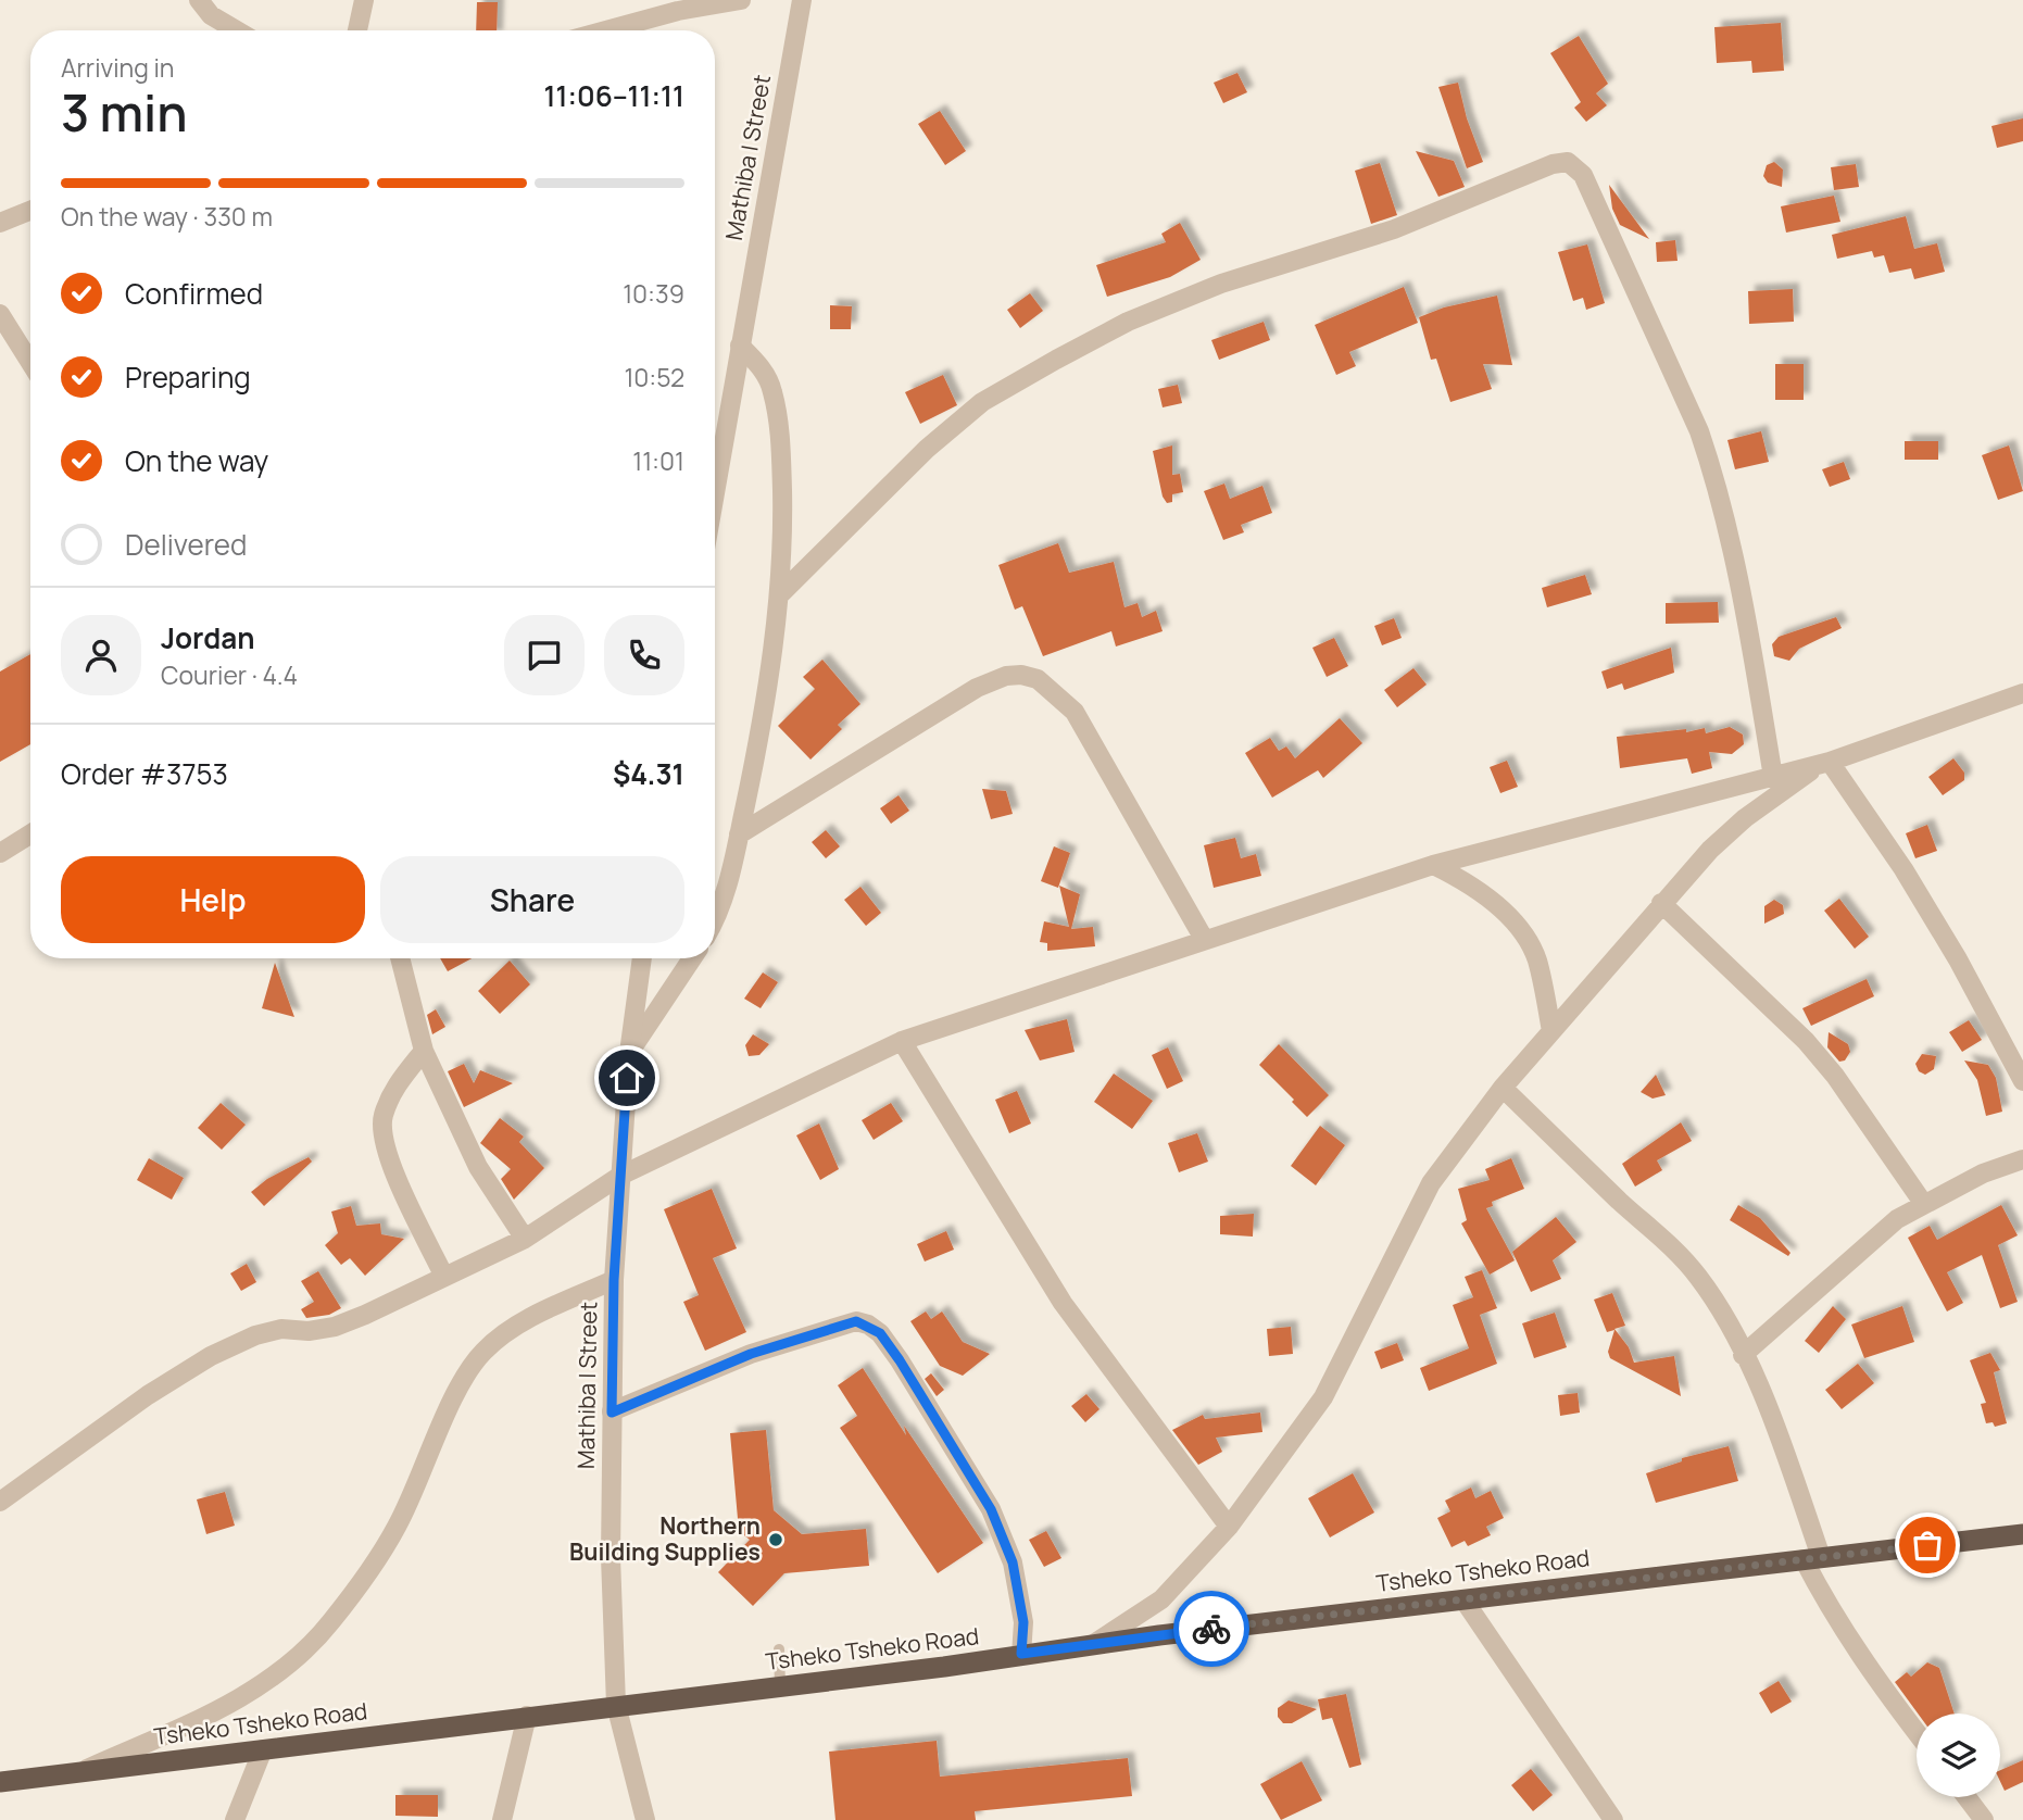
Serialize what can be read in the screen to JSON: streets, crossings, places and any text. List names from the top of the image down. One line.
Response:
{"streets":{"highway":["Tsheko Tsheko Road"],"street":["Mathiba I Street"]},"crossings":[["Mathiba I Street","Tsheko Tsheko Road"]],"places":["Northern Building Supplies"],"page":{"heading":["3 min","Arriving in","11:06–11:11"],"panel":["Jordan","Courier · 4.4","Order #3753","$4.31"],"bar":"On the way · 330 m","list":[["Confirmed","10:39"],["Preparing","10:52"],["On the way","11:01"],"Delivered"],"buttons":["Help","Share"]}}
